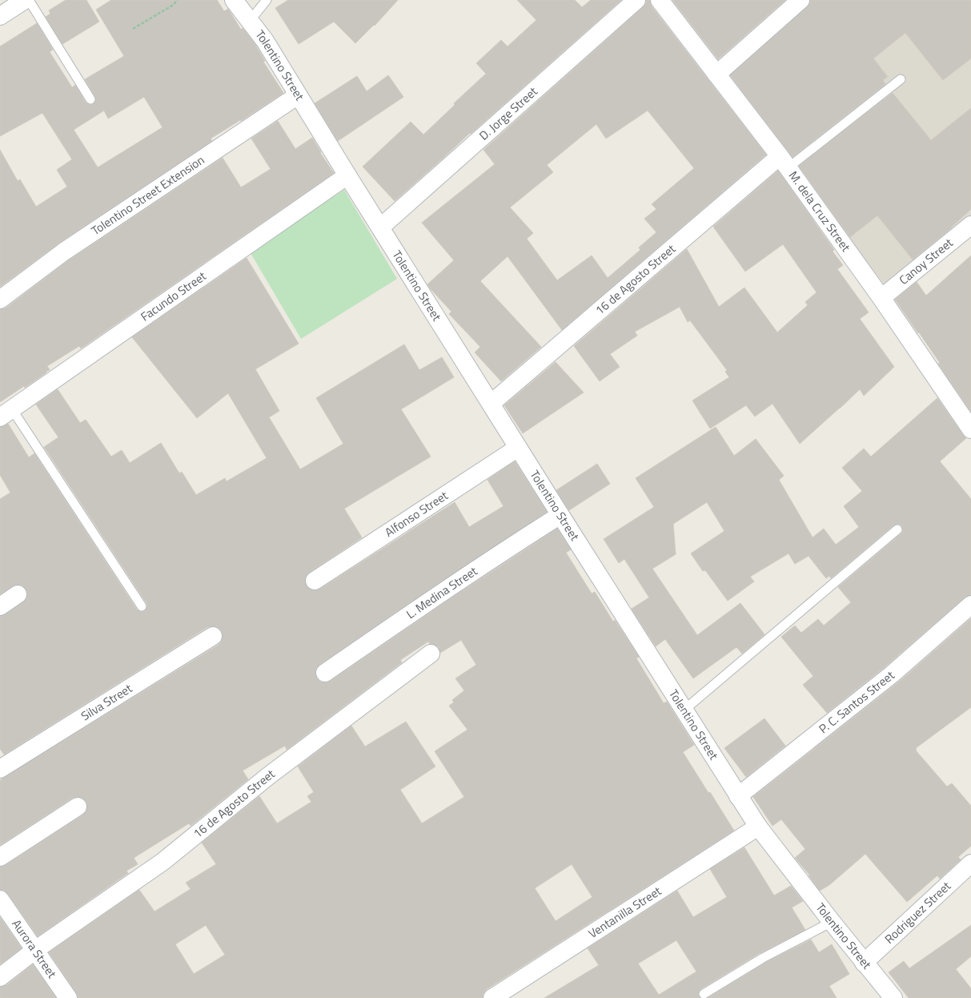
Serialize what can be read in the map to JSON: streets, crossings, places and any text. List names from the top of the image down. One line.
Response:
{"streets":{"street":["Tolentino Street","D. Jorge Street","Tolentino Street Extension","M. dela Cruz Street","Canoy Street","16 de Agosto Street","Facundo Street","Alfonso Street","L. Medina Street","Silva Street","P. C. Santos Street","Ventanilla Street","Rodriguez Street","Aurora Street"]},"crossings":[["Tolentino Street","D. Jorge Street"],["Tolentino Street","Tolentino Street Extension"],["Tolentino Street","16 de Agosto Street"],["Tolentino Street","Facundo Street"],["Tolentino Street","Alfonso Street"],["Tolentino Street","L. Medina Street"],["Tolentino Street","P. C. Santos Street"],["Tolentino Street","Ventanilla Street"],["Tolentino Street","Rodriguez Street"],["M. dela Cruz Street","Canoy Street"],["M. dela Cruz Street","16 de Agosto Street"],["16 de Agosto Street","Aurora Street"]]}
